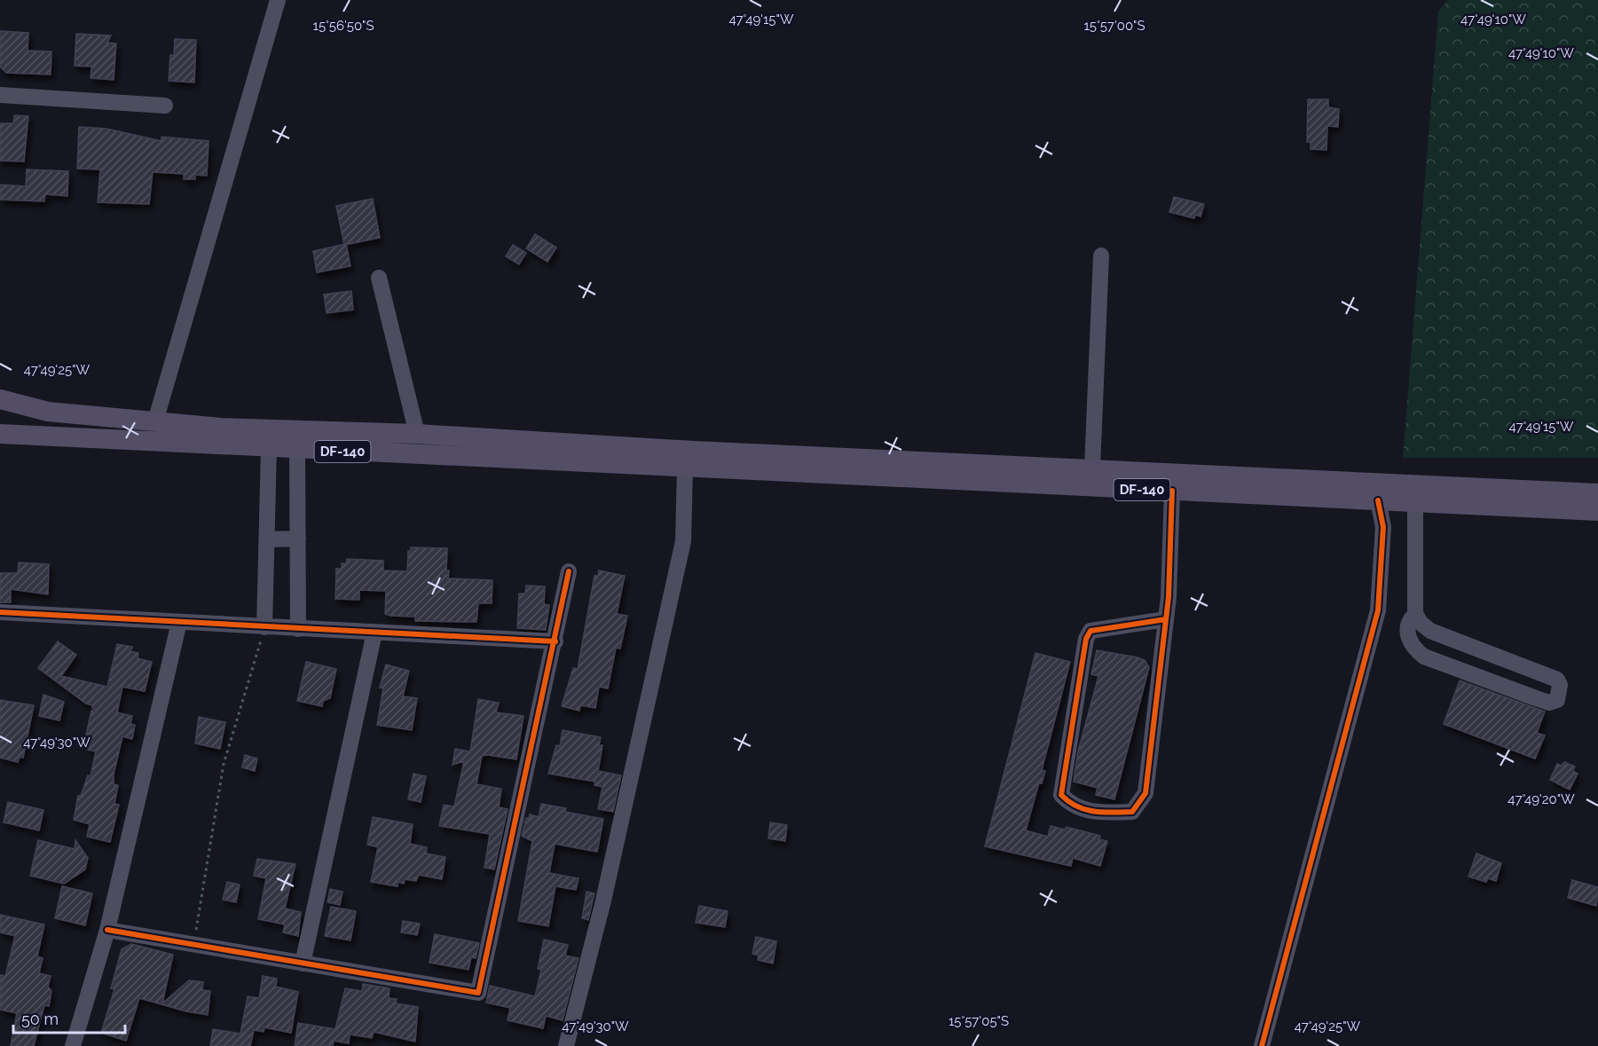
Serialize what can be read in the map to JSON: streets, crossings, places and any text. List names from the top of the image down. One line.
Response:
{"streets":{"main road":["DF-140"]},"scale_bar":"50 m","coordinates":["47°49'15\"W","47°49'10\"W","15°56'50\"S","15°57'00\"S","47°49'25\"W","47°49'30\"W","47°49'20\"W","15°57'05\"S"]}
